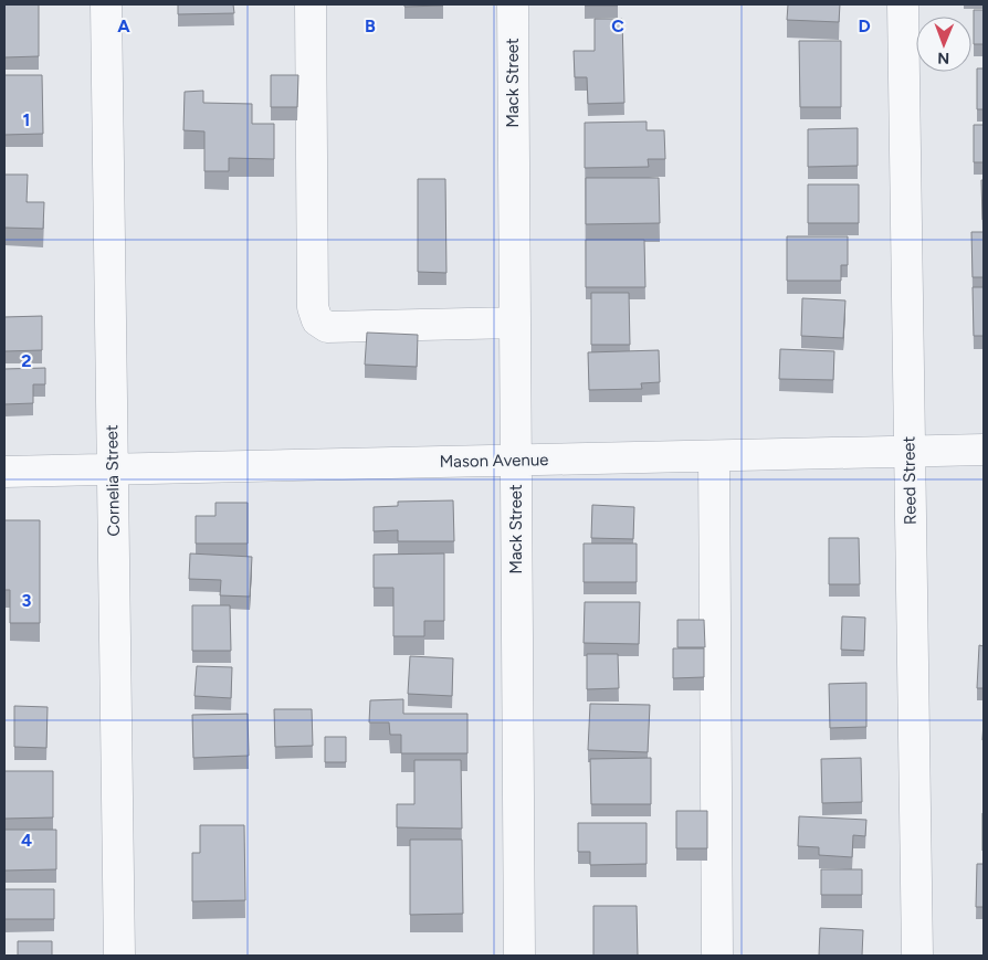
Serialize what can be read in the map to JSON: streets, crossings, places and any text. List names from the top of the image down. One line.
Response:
{"streets":{"street":["Mack Street","Mason Avenue","Cornelia Street","Reed Street"]},"crossings":[["Mack Street","Mason Avenue"],["Mason Avenue","Cornelia Street"],["Mason Avenue","Reed Street"]],"north":"bottom","grid":{"columns":["A","B","C","D"],"rows":["1","2","3","4"]}}
